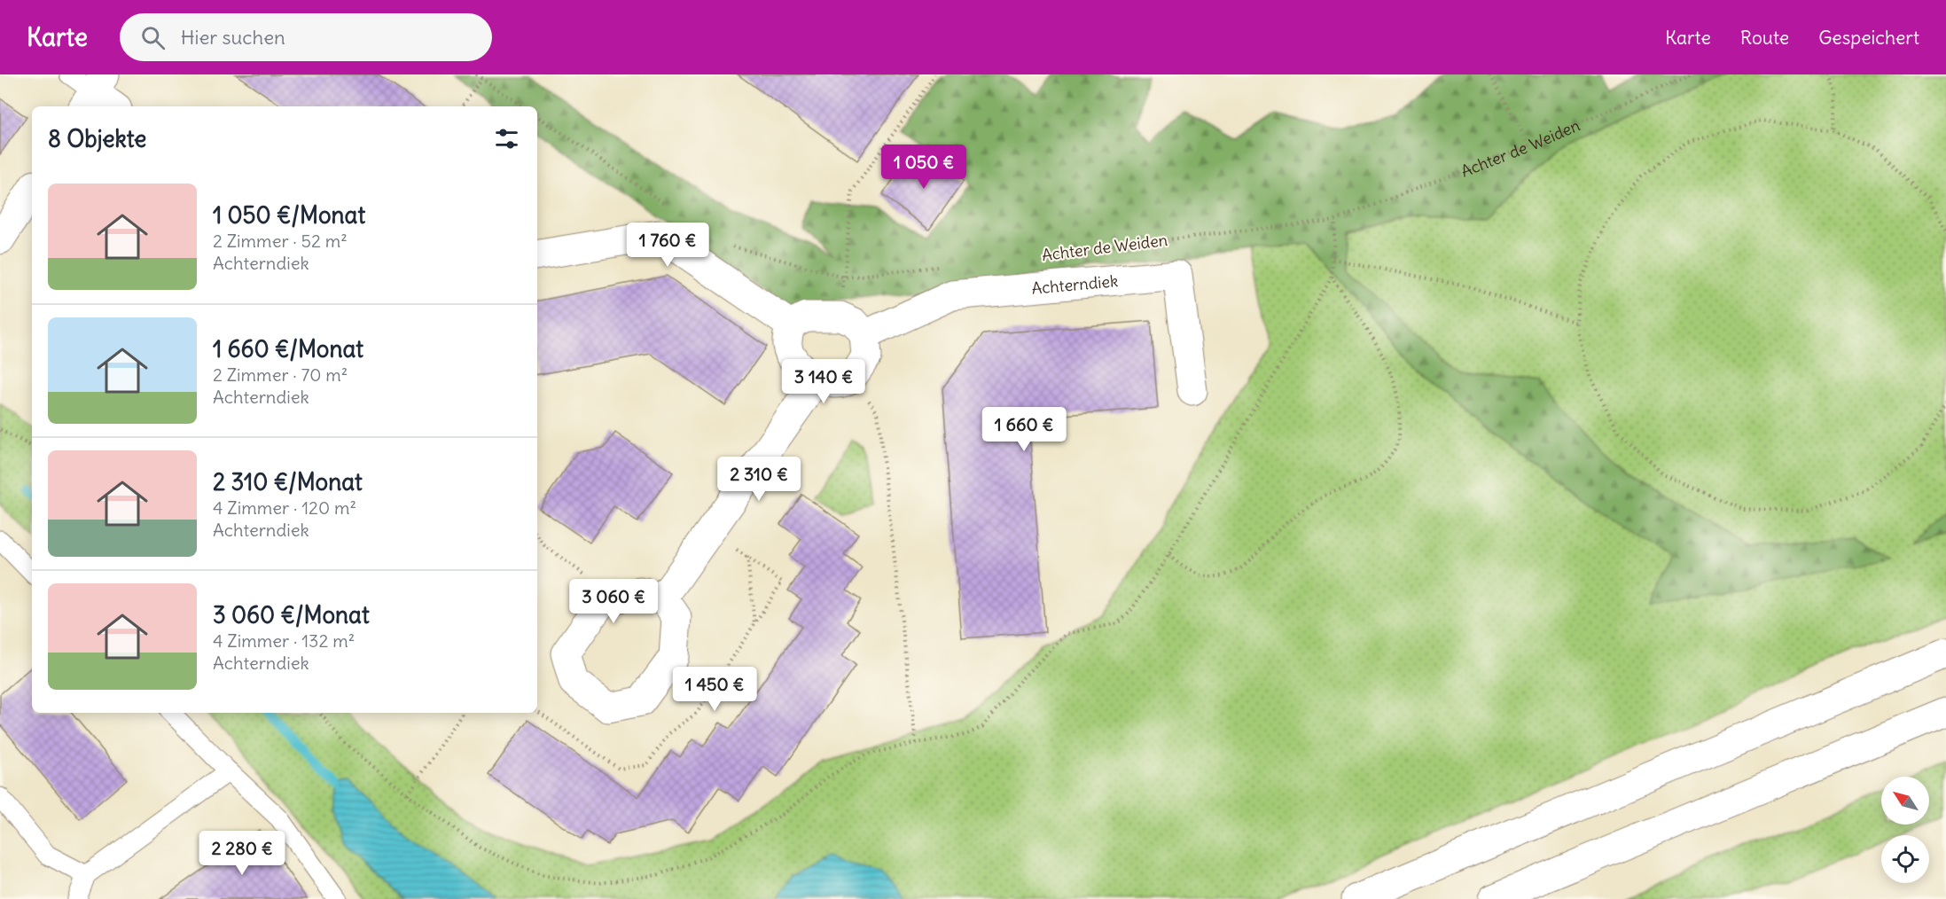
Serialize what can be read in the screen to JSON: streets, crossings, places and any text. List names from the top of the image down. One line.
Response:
{"streets":{"main road":["Achterndiek"],"path":["Achter de Weiden"]},"north":"top left","page":{"header":"Karte","search":"Hier suchen","nav":["Karte","Route","Gespeichert"],"heading":"8 Objekte","price":["1 050 €","1 760 €","3 140 €","1 660 €","2 310 €","3 060 €","1 450 €","2 280 €"],"list":[{"name":"1 050 €/Monat","note":"2 Zimmer · 52 m² · Achterndiek"},{"name":"1 660 €/Monat","note":"2 Zimmer · 70 m² · Achterndiek"},{"name":"2 310 €/Monat","note":"4 Zimmer · 120 m² · Achterndiek"},{"name":"3 060 €/Monat","note":"4 Zimmer · 132 m² · Achterndiek"}]}}
